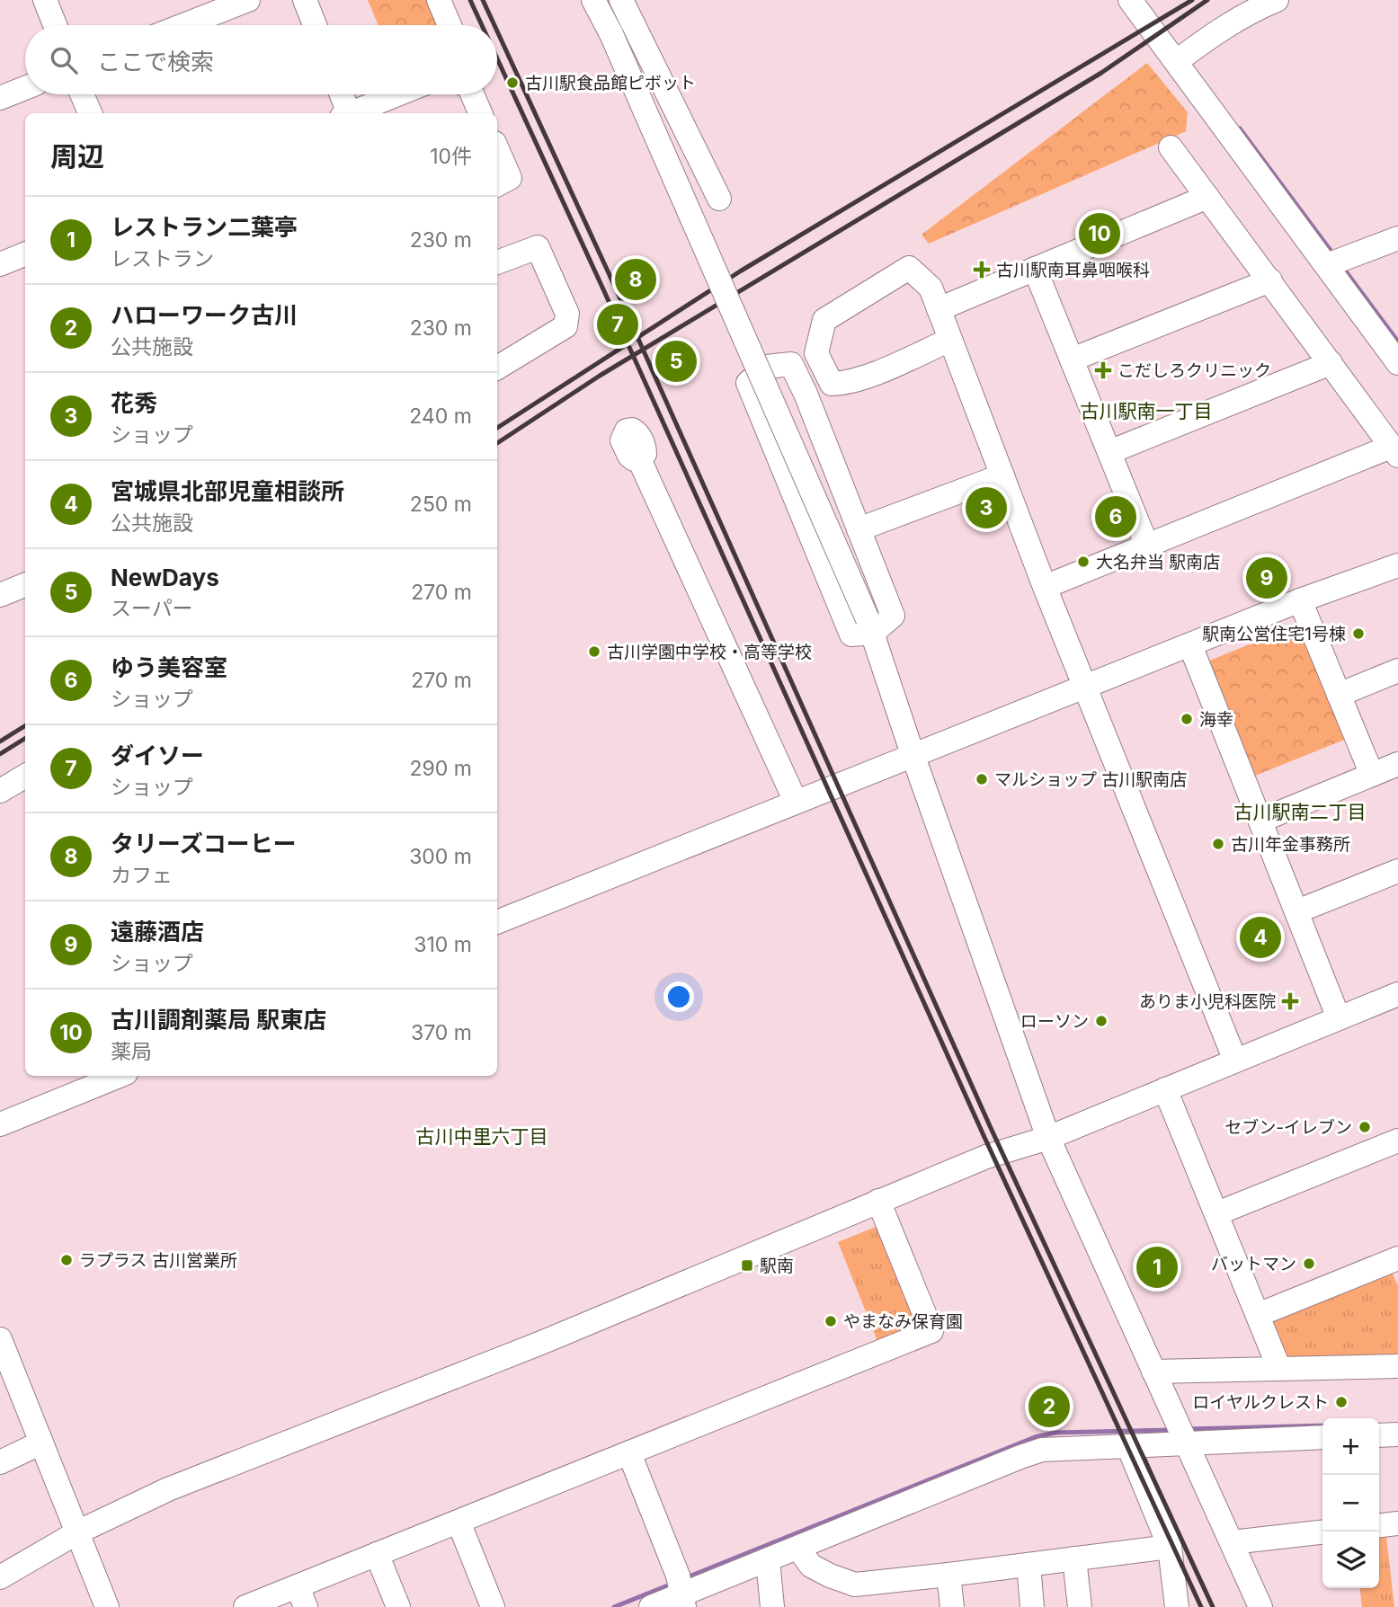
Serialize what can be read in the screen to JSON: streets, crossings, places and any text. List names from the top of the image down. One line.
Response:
{"districts":["古川駅南一丁目","古川駅南二丁目","古川中里六丁目"],"places":{"other":["古川駅食品館ピボット","大名弁当 駅南店","駅南公営住宅1号棟","古川学園中学校・高等学校","海幸","マルショップ 古川駅南店","古川年金事務所","ローソン","セブン-イレブン","ラプラス 古川営業所","バットマン","やまなみ保育園","ロイヤルクレスト"],"health":["古川駅南耳鼻咽喉科","こだしろクリニック","ありま小児科医院"],"transit":["駅南"]},"page":{"search":"ここで検索","heading":["周辺","10件"],"list":[{"mark":"1","name":"レストラン二葉亭","note":"レストラン","value":"230 m"},{"mark":"2","name":"ハローワーク古川","note":"公共施設","value":"230 m"},{"mark":"3","name":"花秀","note":"ショップ","value":"240 m"},{"mark":"4","name":"宮城県北部児童相談所","note":"公共施設","value":"250 m"},{"mark":"5","name":"NewDays","note":"スーパー","value":"270 m"},{"mark":"6","name":"ゆう美容室","note":"ショップ","value":"270 m"},{"mark":"7","name":"ダイソー","note":"ショップ","value":"290 m"},{"mark":"8","name":"タリーズコーヒー","note":"カフェ","value":"300 m"},{"mark":"9","name":"遠藤酒店","note":"ショップ","value":"310 m"},{"mark":"10","name":"古川調剤薬局 駅東店","note":"薬局","value":"370 m"}],"pins":["10","8","7","5","3","6","9","4","1","2"],"map_buttons":["+","−"]}}
